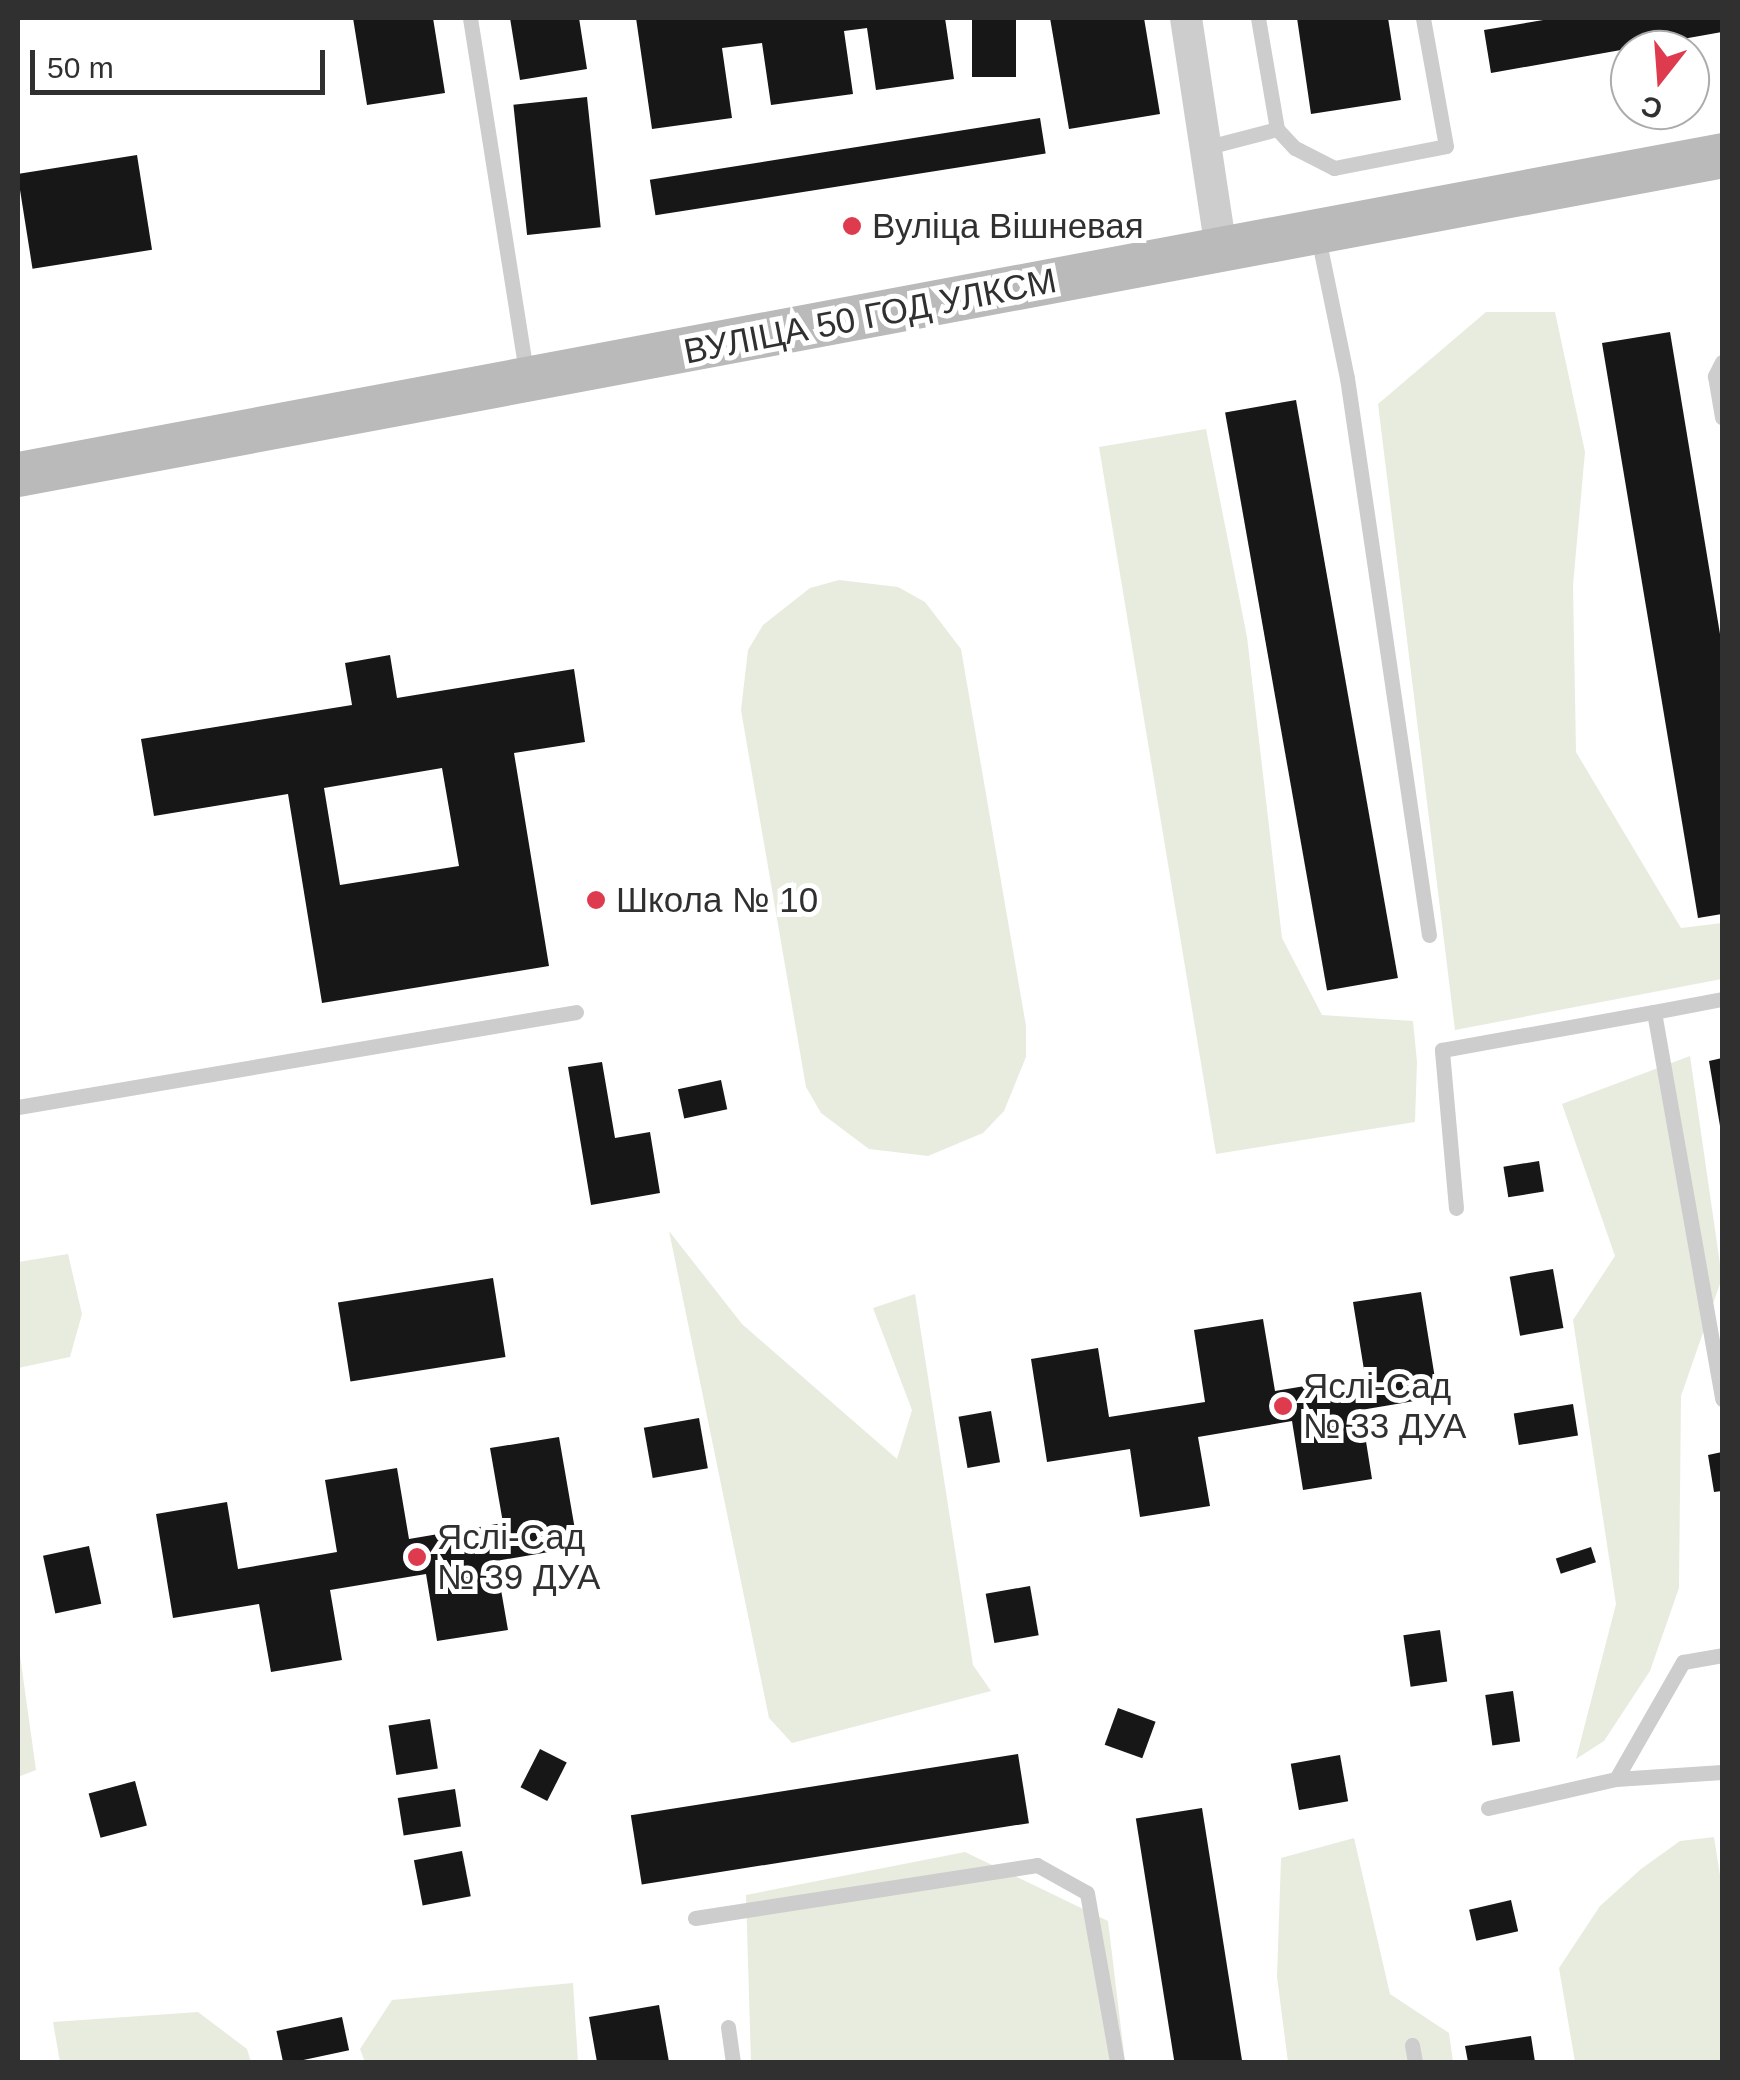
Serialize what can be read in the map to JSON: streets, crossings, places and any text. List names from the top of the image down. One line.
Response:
{"streets":{"main road":["ВУЛІЦА 50 ГОД УЛКСМ"]},"places":["Вуліца Вішневая","Школа № 10","Яслі-Сад № 33 ДУА","Яслі-Сад № 39 ДУА"],"scale_bar":"50 m","north":"bottom"}
